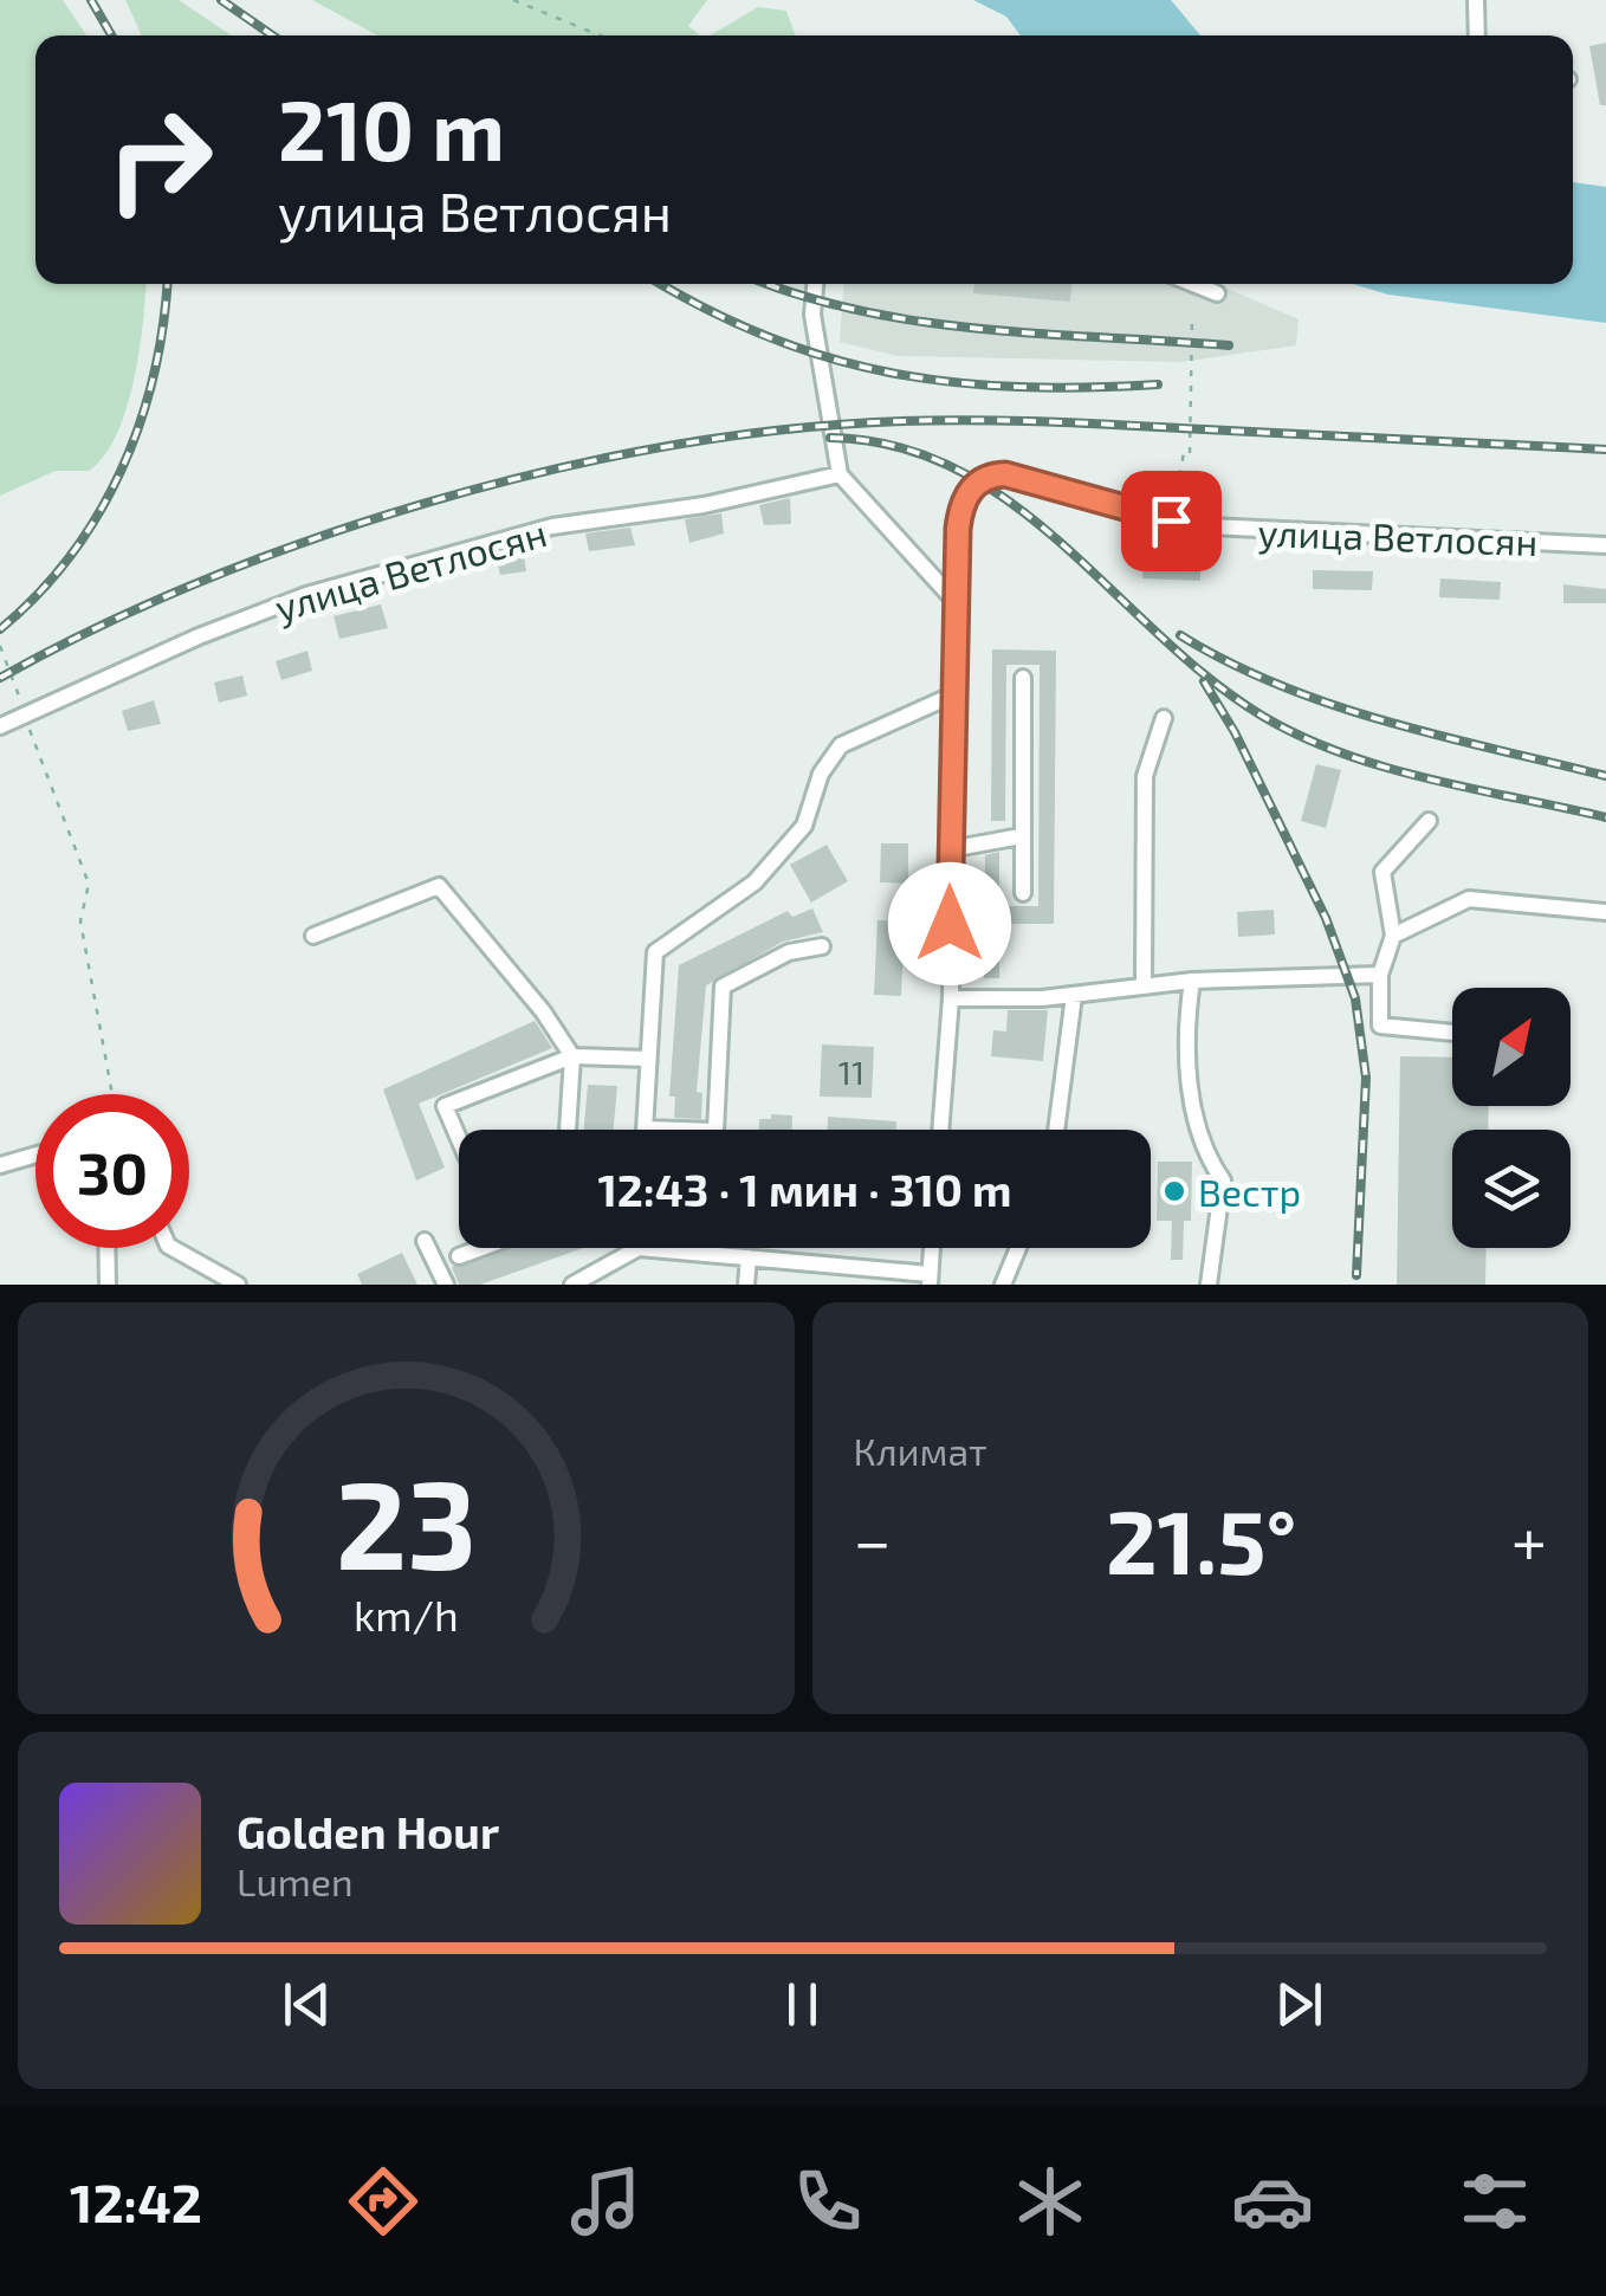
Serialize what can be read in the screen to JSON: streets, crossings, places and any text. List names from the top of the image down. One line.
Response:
{"streets":{"street":["улица Ветлосян"]},"places":["Вестр"],"house_numbers":["11"],"north":"top right","page":{"turn":["210 m","улица Ветлосян"],"limit":"30","trip":"12:43 · 1 мин · 310 m","tile":"Климат","heat":["−","21.5°","+"],"song":["Golden Hour","Lumen"],"tabs":"12:42","gauge":["23","km/h"]}}
